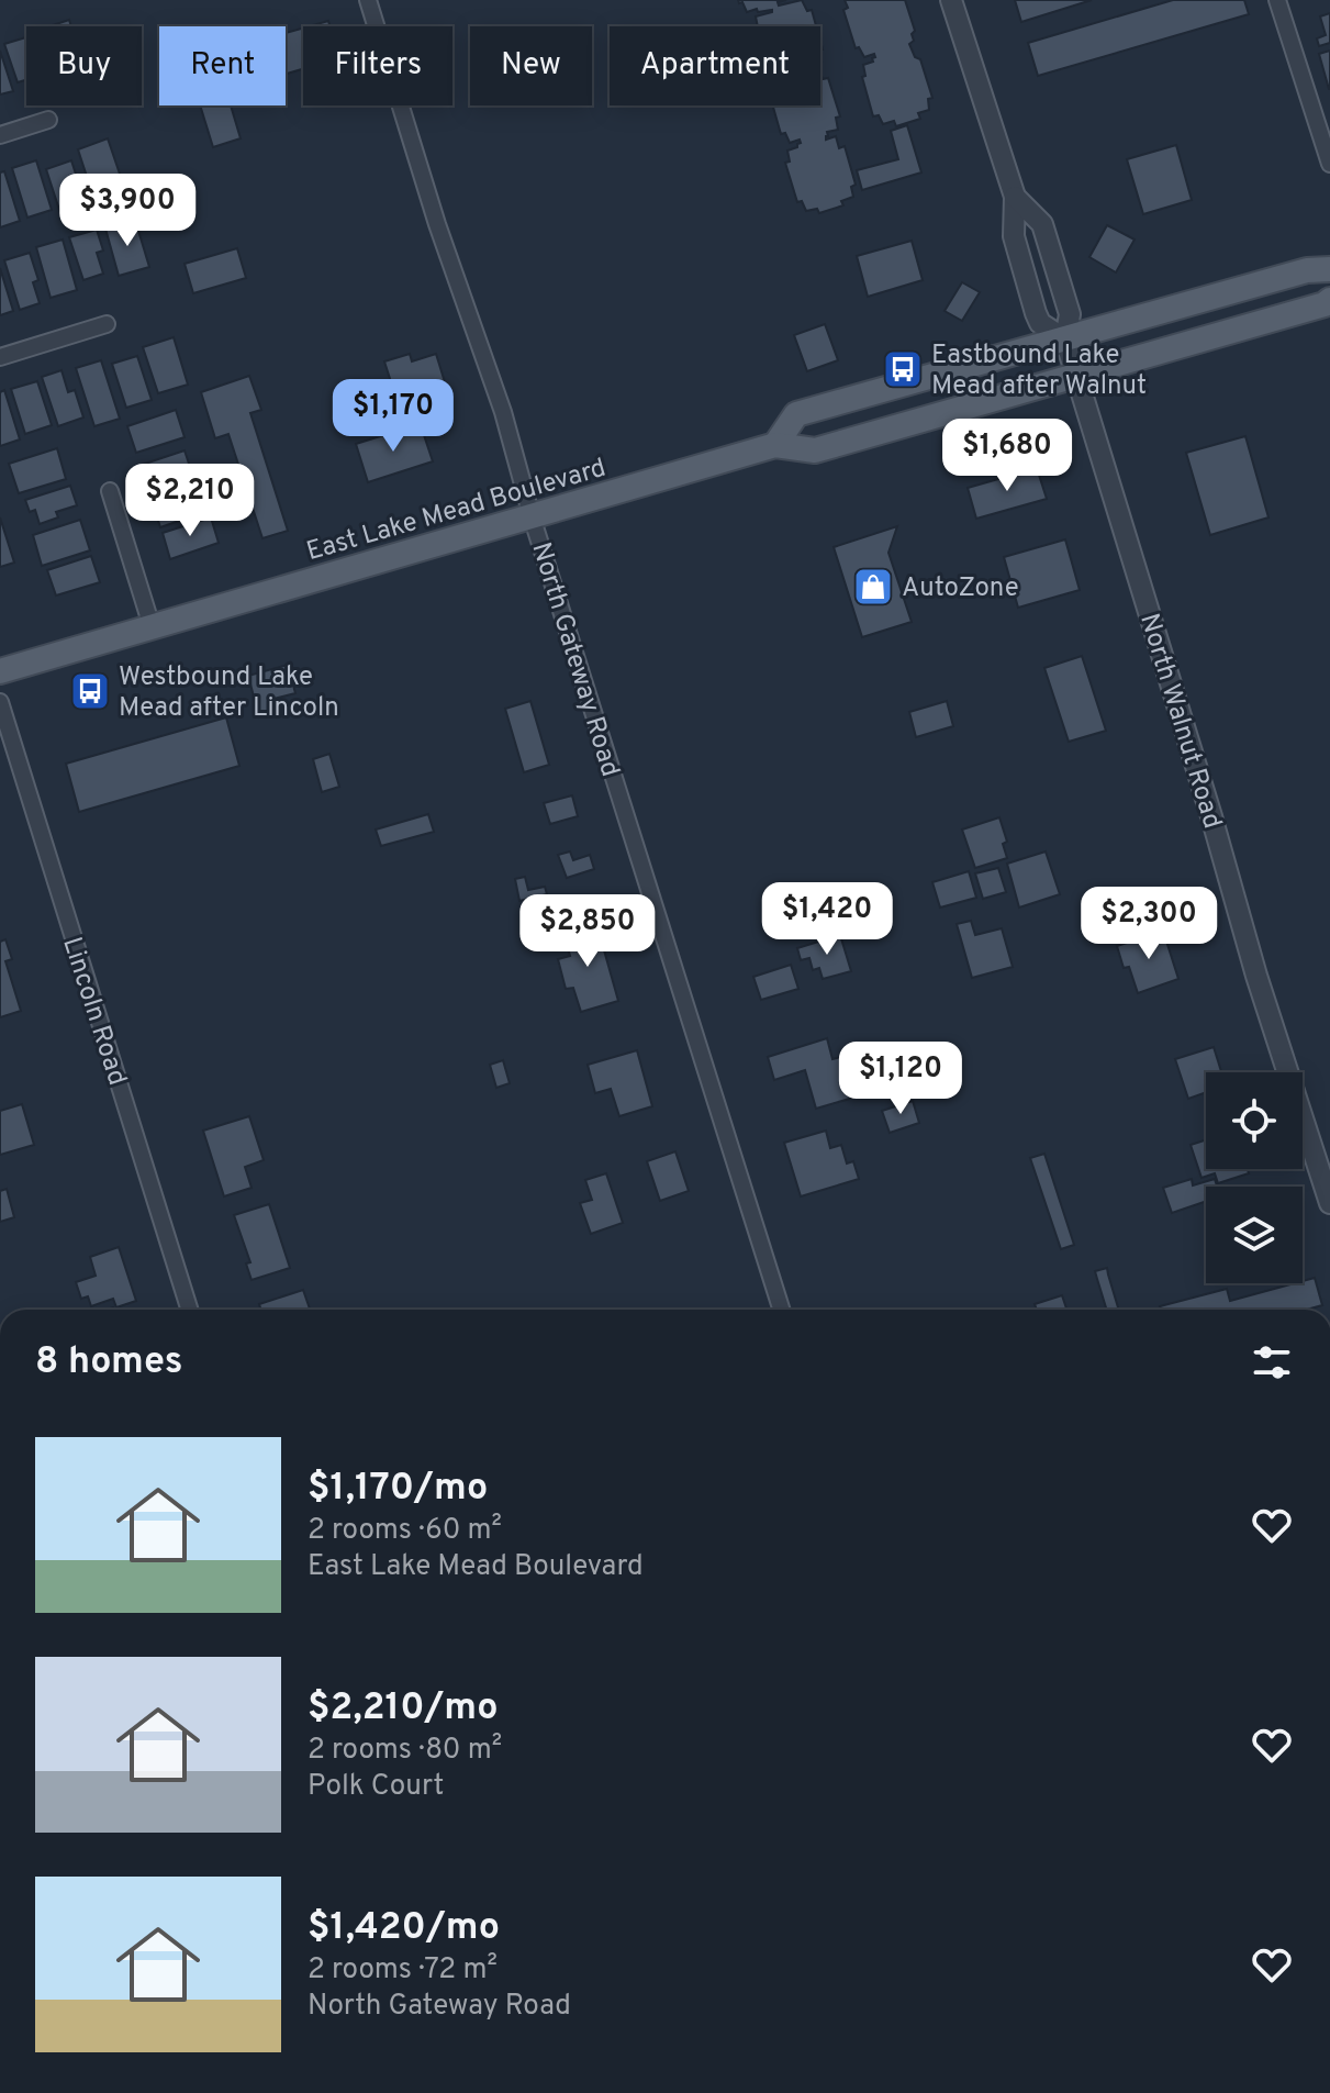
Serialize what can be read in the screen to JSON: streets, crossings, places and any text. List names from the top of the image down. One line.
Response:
{"streets":{"main road":["East Lake Mead Boulevard"],"street":["North Gateway Road","North Walnut Road","Lincoln Road"]},"crossings":[["East Lake Mead Boulevard","North Gateway Road"],["East Lake Mead Boulevard","North Walnut Road"]],"places":{"bus stop":["Eastbound Lake Mead after Walnut","Westbound Lake Mead after Lincoln"],"shop":["AutoZone"]},"page":{"chip":["Buy","Rent","Filters","New","Apartment"],"price":["$3,900","$1,170","$1,680","$2,210","$1,420","$2,300","$2,850","$1,120"],"heading":"8 homes","list":[{"name":"$1,170/mo","note":"2 rooms · 60 m² · East Lake Mead Boulevard"},{"name":"$2,210/mo","note":"2 rooms · 80 m² · Polk Court"},{"name":"$1,420/mo","note":"2 rooms · 72 m² · North Gateway Road"}]}}
